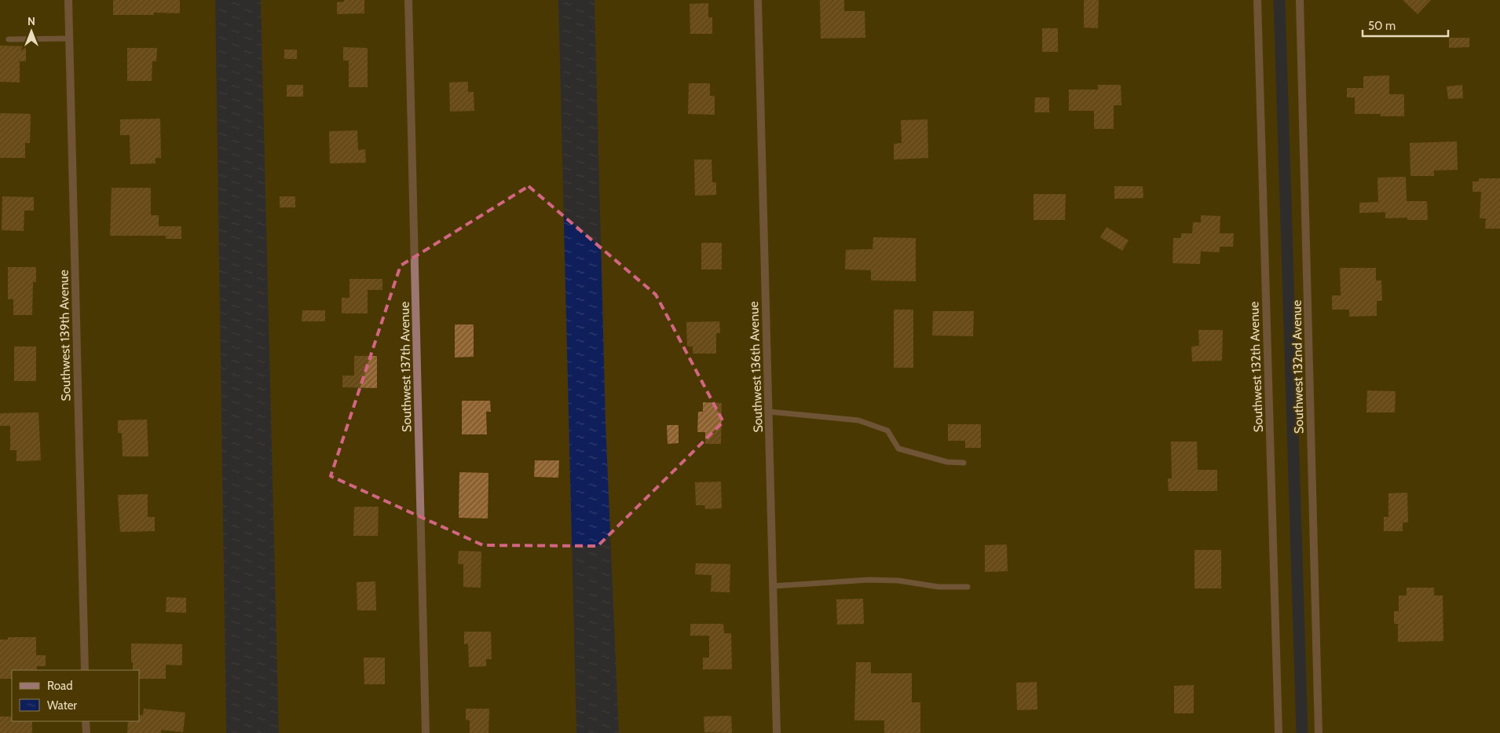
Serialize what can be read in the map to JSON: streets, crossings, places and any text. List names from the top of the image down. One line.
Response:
{"streets":{"street":["Southwest 139th Avenue","Southwest 137th Avenue","Southwest 136th Avenue","Southwest 132th Avenue","Southwest 132nd Avenue"]},"legend":["Road","Water"],"scale_bar":"50 m","north":"top"}
